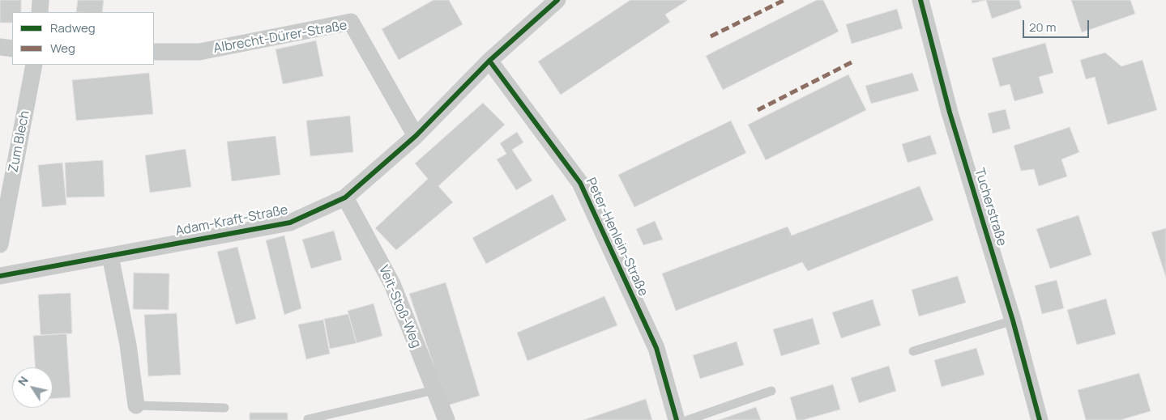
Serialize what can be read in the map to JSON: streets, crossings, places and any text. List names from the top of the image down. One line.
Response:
{"streets":{"street":["Albrecht-Dürer-Straße","Zum Blech","Tucherstraße","Adam-Kraft-Straße","Peter-Henlein-Straße","Veit-Stoß-Weg"]},"crossings":[["Albrecht-Dürer-Straße","Adam-Kraft-Straße"],["Adam-Kraft-Straße","Peter-Henlein-Straße"],["Adam-Kraft-Straße","Veit-Stoß-Weg"]],"legend":["Radweg","Weg"],"scale_bar":"20 m","north":"top left"}
